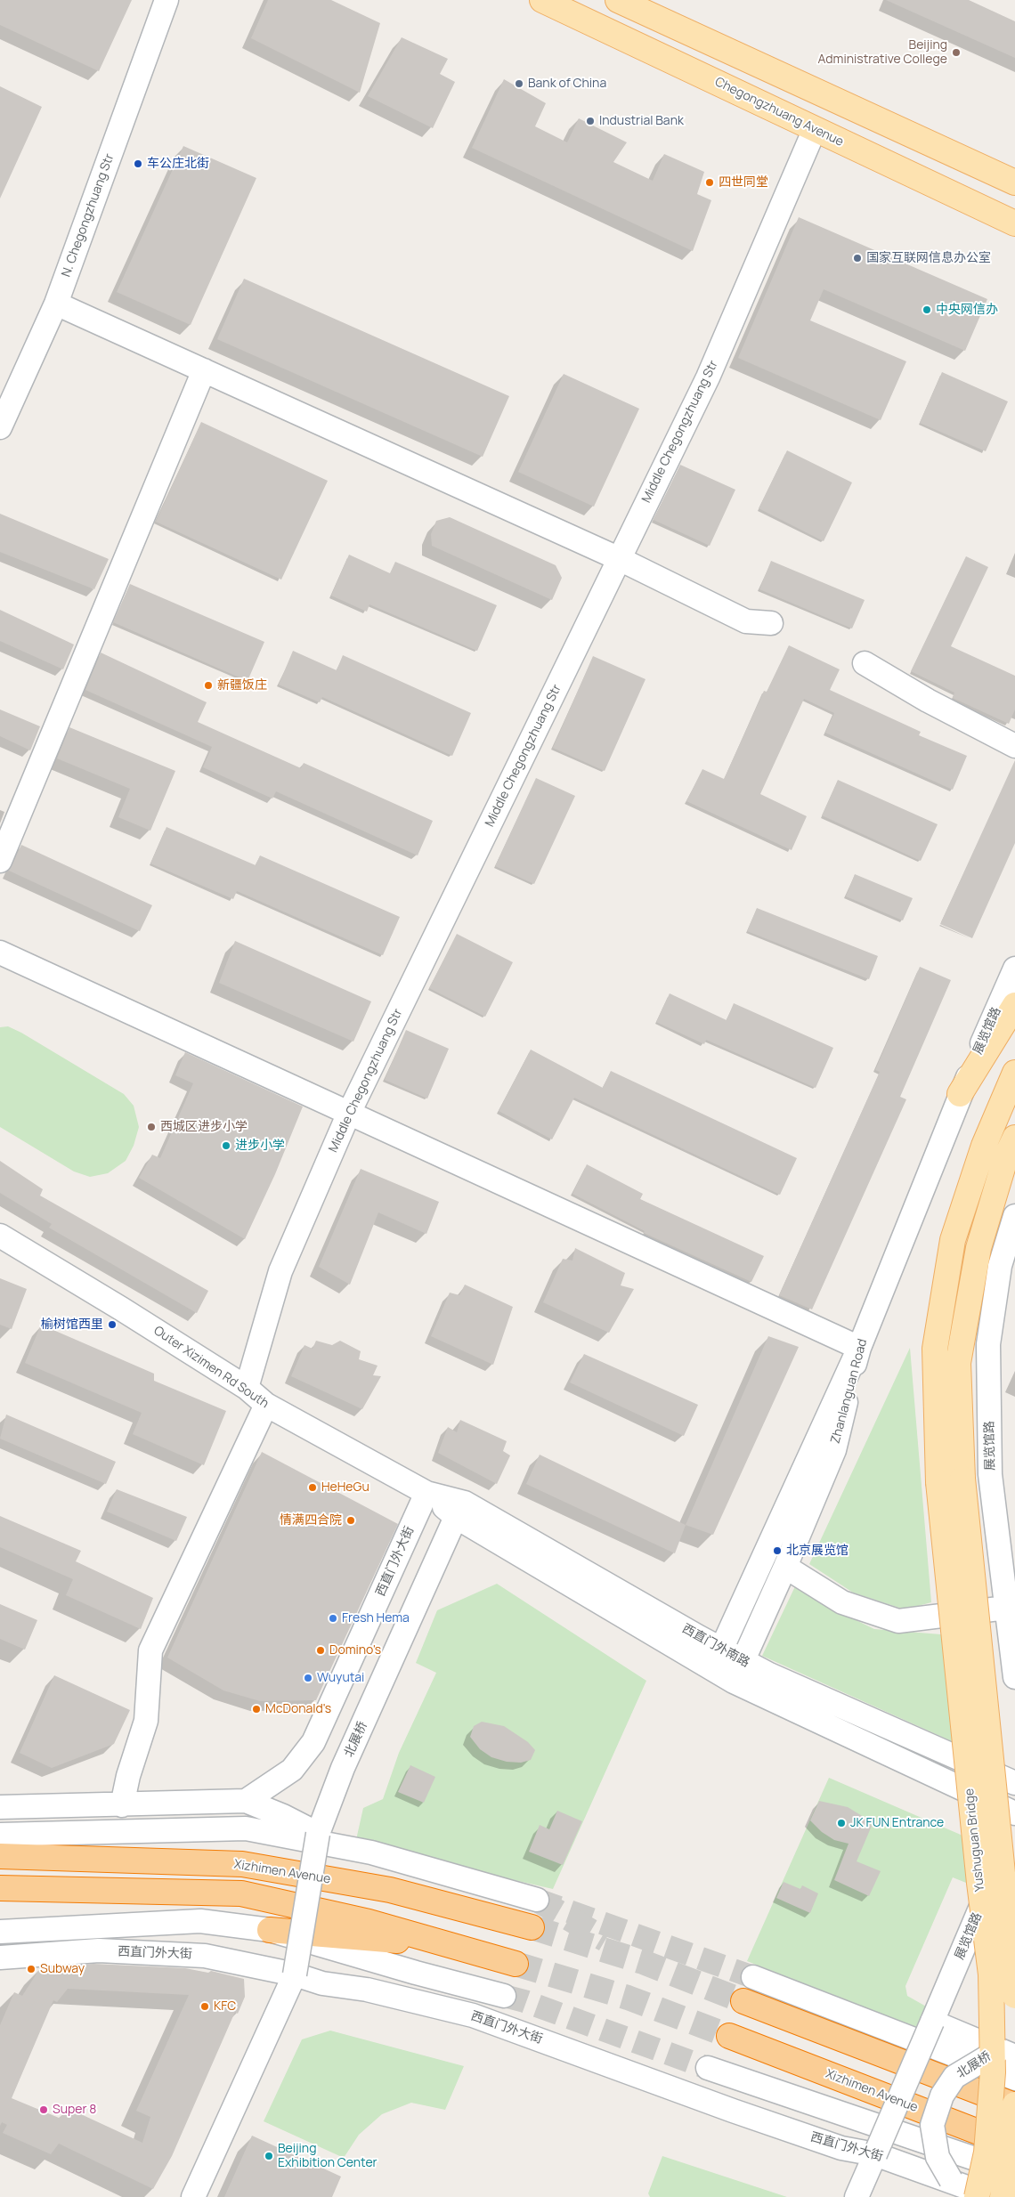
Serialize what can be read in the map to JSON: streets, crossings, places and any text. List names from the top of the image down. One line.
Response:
{"streets":{"highway":["Xizhimen Avenue"],"main road":["Chegongzhuang Avenue","Yushuguan Bridge"],"street":["N. Chegongzhuang Str","Middle Chegongzhuang Str","展览馆路","Outer Xizimen Rd South","Zhanlanguan Road","西直门外大街","西直门外南路","北展桥"]},"crossings":[["Chegongzhuang Avenue","Middle Chegongzhuang Str"],["Middle Chegongzhuang Str","Outer Xizimen Rd South"],["展览馆路","Zhanlanguan Road"],["Outer Xizimen Rd South","西直门外大街"],["Outer Xizimen Rd South","西直门外南路"],["Outer Xizimen Rd South","北展桥"],["Zhanlanguan Road","西直门外南路"],["西直门外大街","北展桥"],["西直门外南路","北展桥"]],"places":["Beijing Administrative College","Bank of China","Industrial Bank","车公庄北街","四世同堂","国家互联网信息办公室","中央网信办","新疆饭庄","西城区进步小学","进步小学","榆树馆西里","HeHeGu","情满四合院","北京展览馆","Fresh Hema","Domino's","Wuyutai","McDonald's","JK FUN Entrance","Subway","KFC","Super 8","Beijing Exhibition Center"]}
